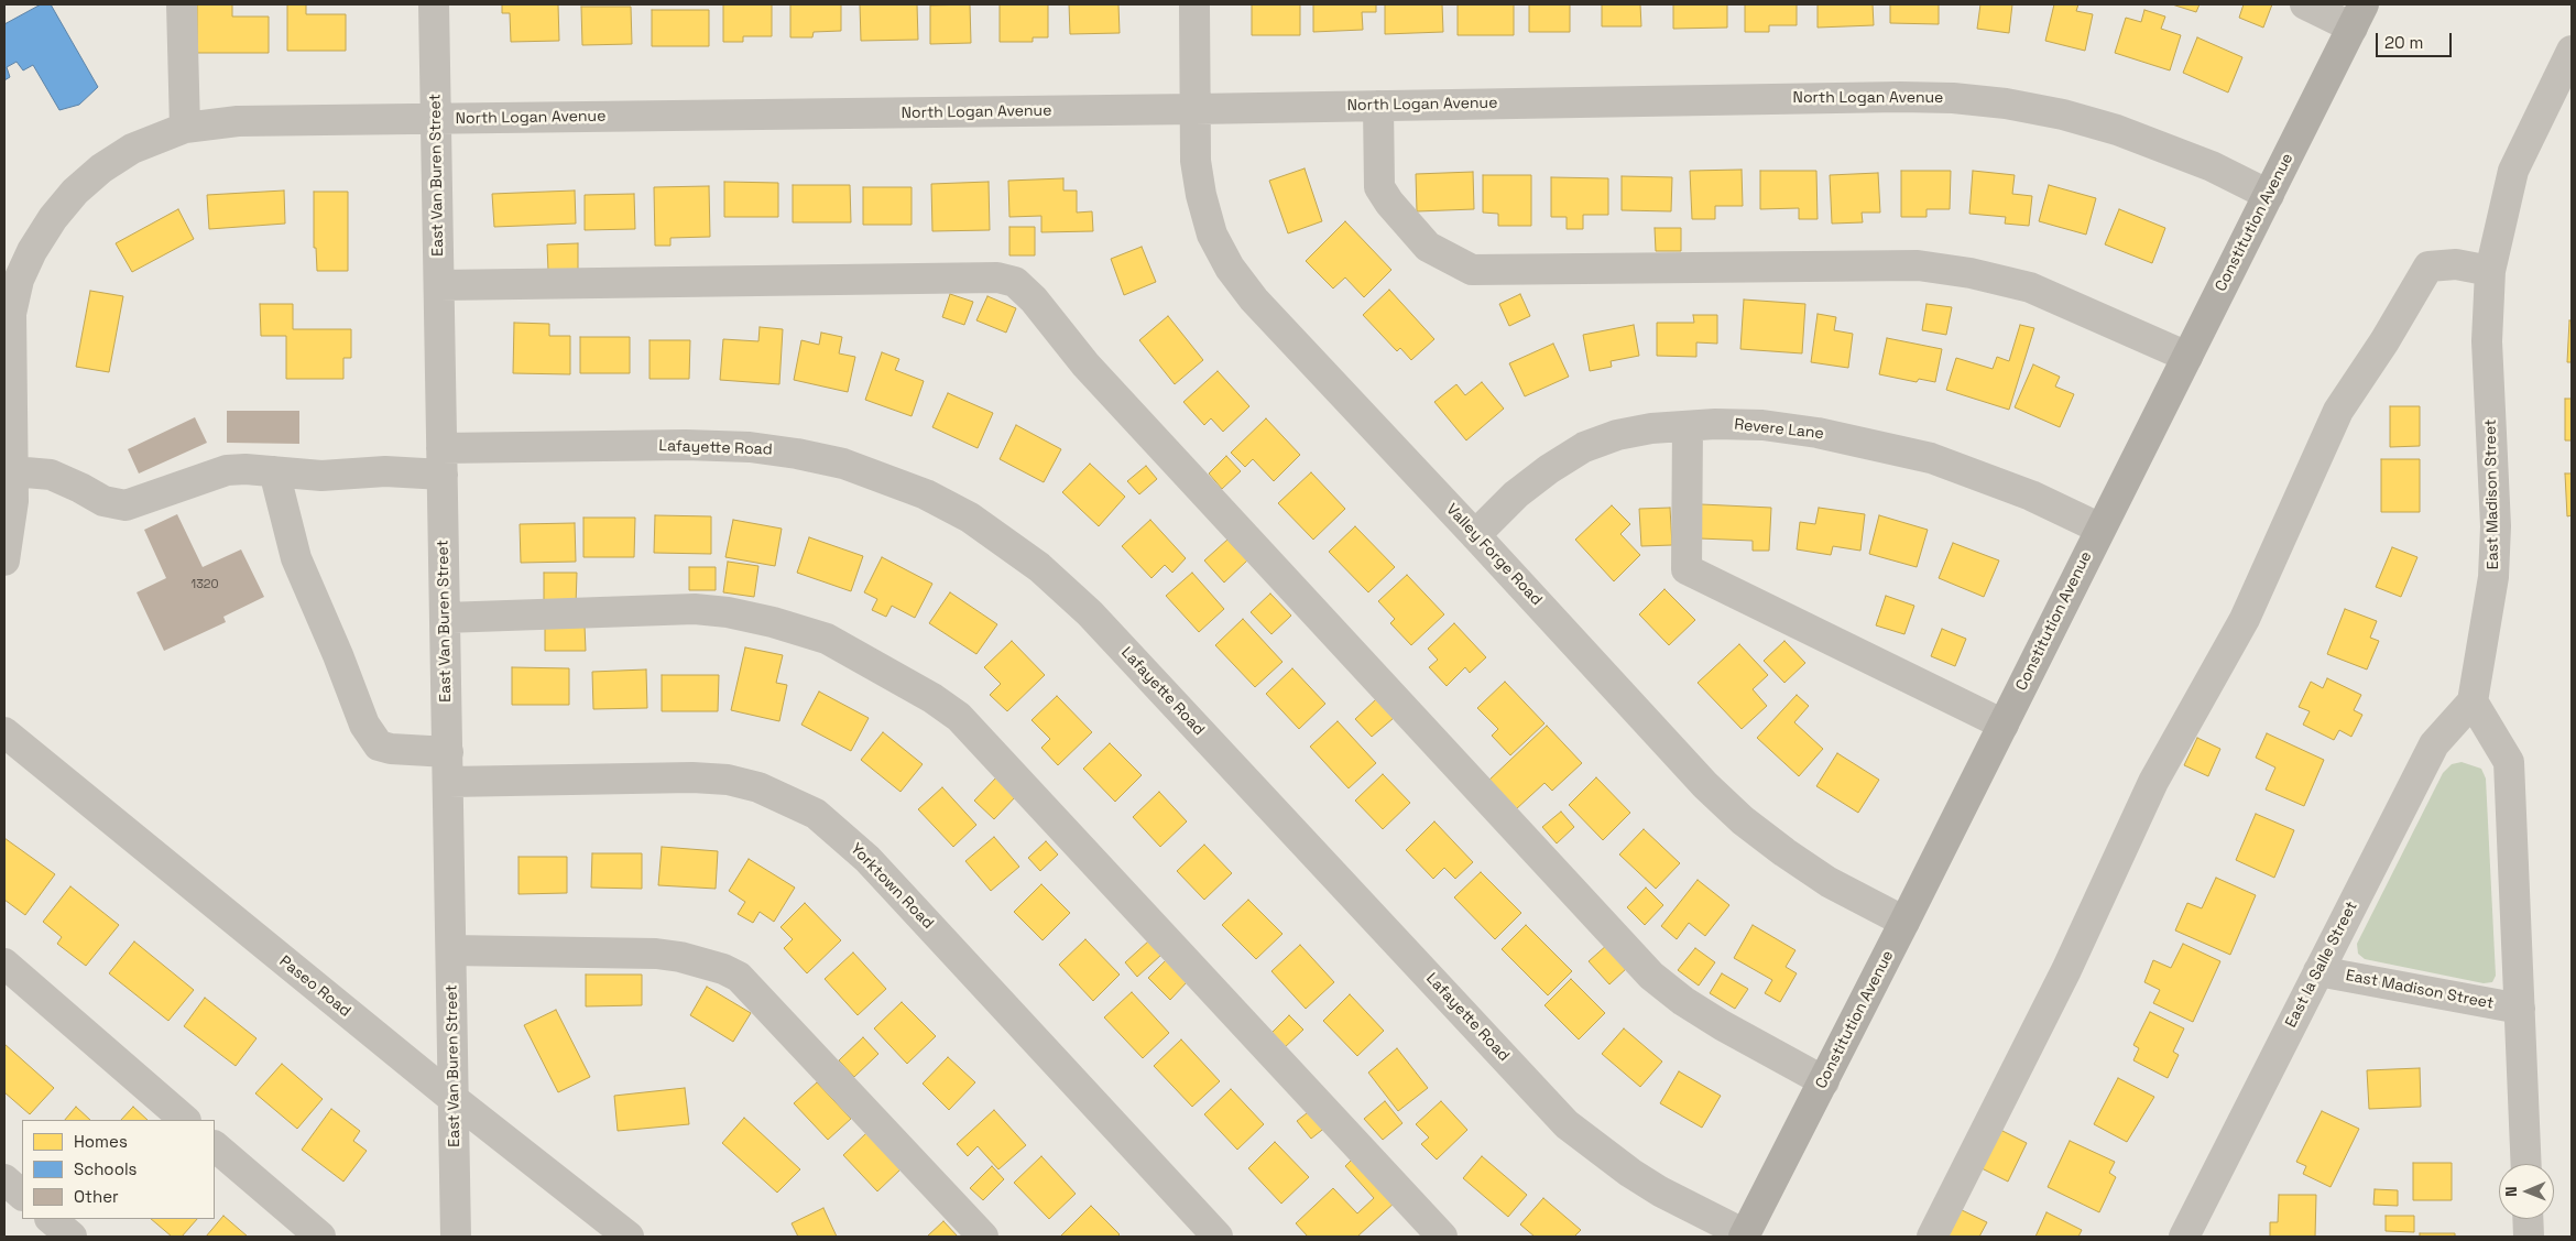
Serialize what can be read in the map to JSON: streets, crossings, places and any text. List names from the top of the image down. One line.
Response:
{"streets":{"main road":["Constitution Avenue"],"street":["North Logan Avenue","East Van Buren Street","Revere Lane","Lafayette Road","East Madison Street","Valley Forge Road","Yorktown Road","East la Salle Street","Paseo Road"]},"crossings":[["North Logan Avenue","East Van Buren Street"],["North Logan Avenue","Constitution Avenue"],["North Logan Avenue","Lafayette Road"],["North Logan Avenue","Valley Forge Road"],["East Van Buren Street","Lafayette Road"],["East Van Buren Street","Yorktown Road"],["East Van Buren Street","Paseo Road"],["Constitution Avenue","Revere Lane"],["Constitution Avenue","Lafayette Road"],["Constitution Avenue","Valley Forge Road"],["Revere Lane","Valley Forge Road"],["East Madison Street","East la Salle Street"]],"house_numbers":["1320"],"legend":["Homes","Schools","Other"],"scale_bar":"20 m","north":"left"}
